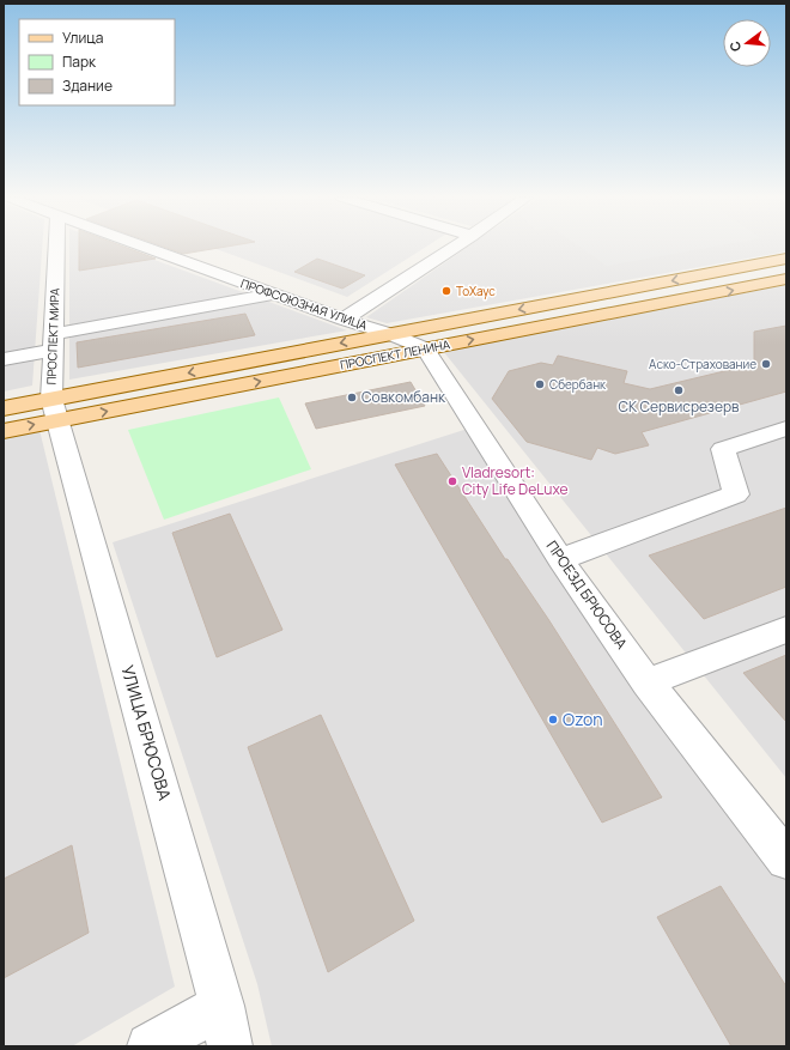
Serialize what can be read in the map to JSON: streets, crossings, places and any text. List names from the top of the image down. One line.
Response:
{"streets":{"main road":["ПРОСПЕКТ ЛЕНИНА"],"street":["ПРОФСОЮЗНАЯ УЛИЦА","ПРОСПЕКТ МИРА","ПРОЕЗД БРЮСОВА","УЛИЦА БРЮСОВА"]},"crossings":[["ПРОФСОЮЗНАЯ УЛИЦА","ПРОСПЕКТ ЛЕНИНА"],["ПРОСПЕКТ МИРА","ПРОСПЕКТ ЛЕНИНА"],["ПРОСПЕКТ МИРА","УЛИЦА БРЮСОВА"],["ПРОСПЕКТ ЛЕНИНА","ПРОЕЗД БРЮСОВА"],["ПРОСПЕКТ ЛЕНИНА","УЛИЦА БРЮСОВА"]],"places":["ТоХаус","Аско-Страхование","Сбербанк","СК Сервисрезерв","Совкомбанк","Vladresort: City Life DeLuxe","Ozon"],"legend":["Улица","Парк","Здание"],"north":"left"}
